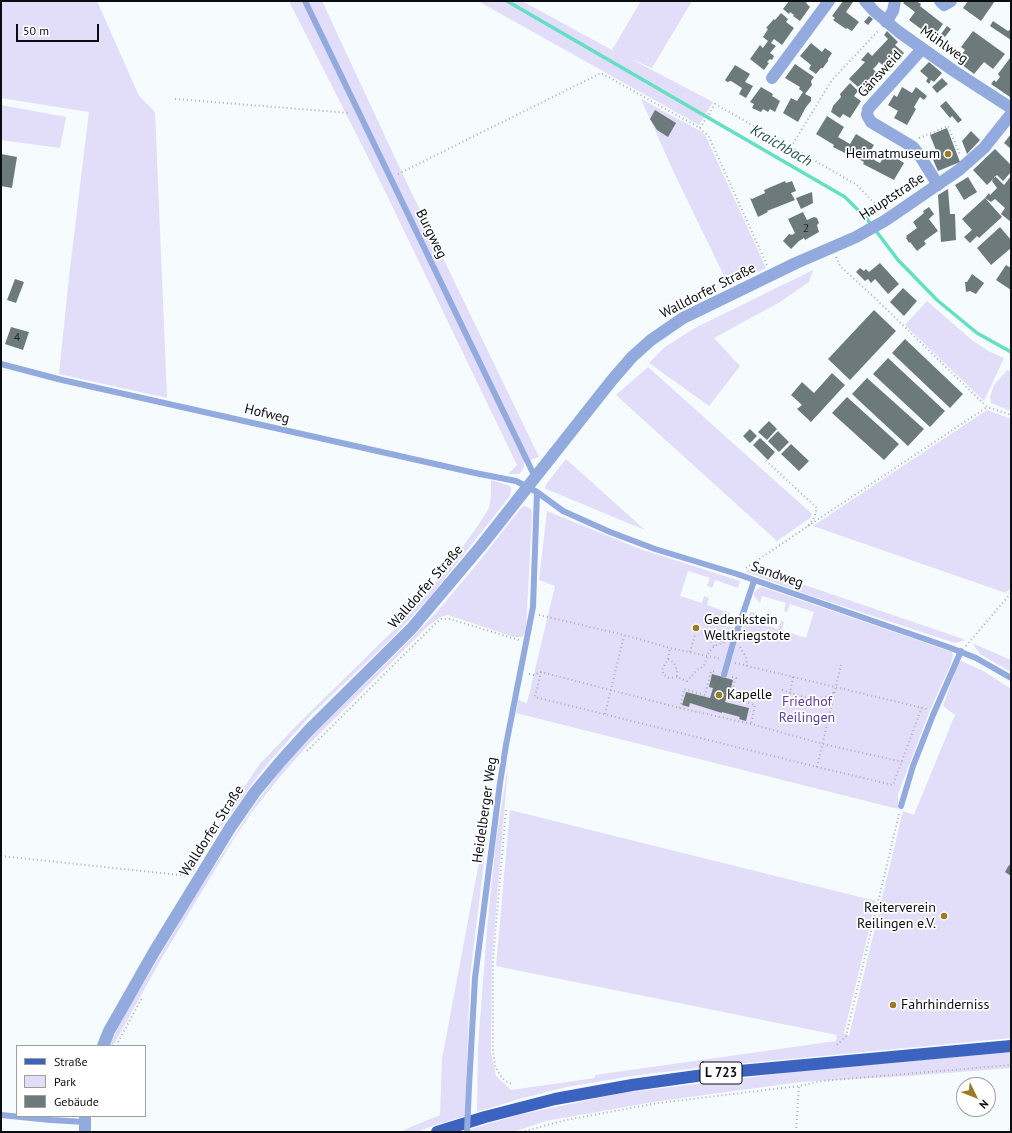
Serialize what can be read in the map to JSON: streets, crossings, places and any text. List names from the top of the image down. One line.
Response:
{"streets":{"main road":["L 723"],"street":["Mühlweg","Gänsweid","Hauptstraße","Walldorfer Straße"],"lane":["Burgweg","Hofweg","Sandweg","Heidelberger Weg"]},"crossings":[["Mühlweg","Gänsweid"],["Gänsweid","Hauptstraße"],["Hauptstraße","Walldorfer Straße"],["Burgweg","Walldorfer Straße"],["Burgweg","Hofweg"],["Burgweg","Sandweg"],["Burgweg","Heidelberger Weg"],["Walldorfer Straße","Hofweg"],["Walldorfer Straße","Sandweg"],["Walldorfer Straße","Heidelberger Weg"],["Hofweg","Sandweg"],["Hofweg","Heidelberger Weg"],["Sandweg","Heidelberger Weg"]],"water":["Kraichbach"],"parks":["Friedhof Reilingen"],"places":["Heimatmuseum","Gedenkstein Weltkriegstote","Kapelle","Reiterverein Reilingen e.V.","Fahrhinderniss"],"house_numbers":["2","4"],"legend":["Straße","Park","Gebäude"],"scale_bar":"50 m","north":"bottom right"}
